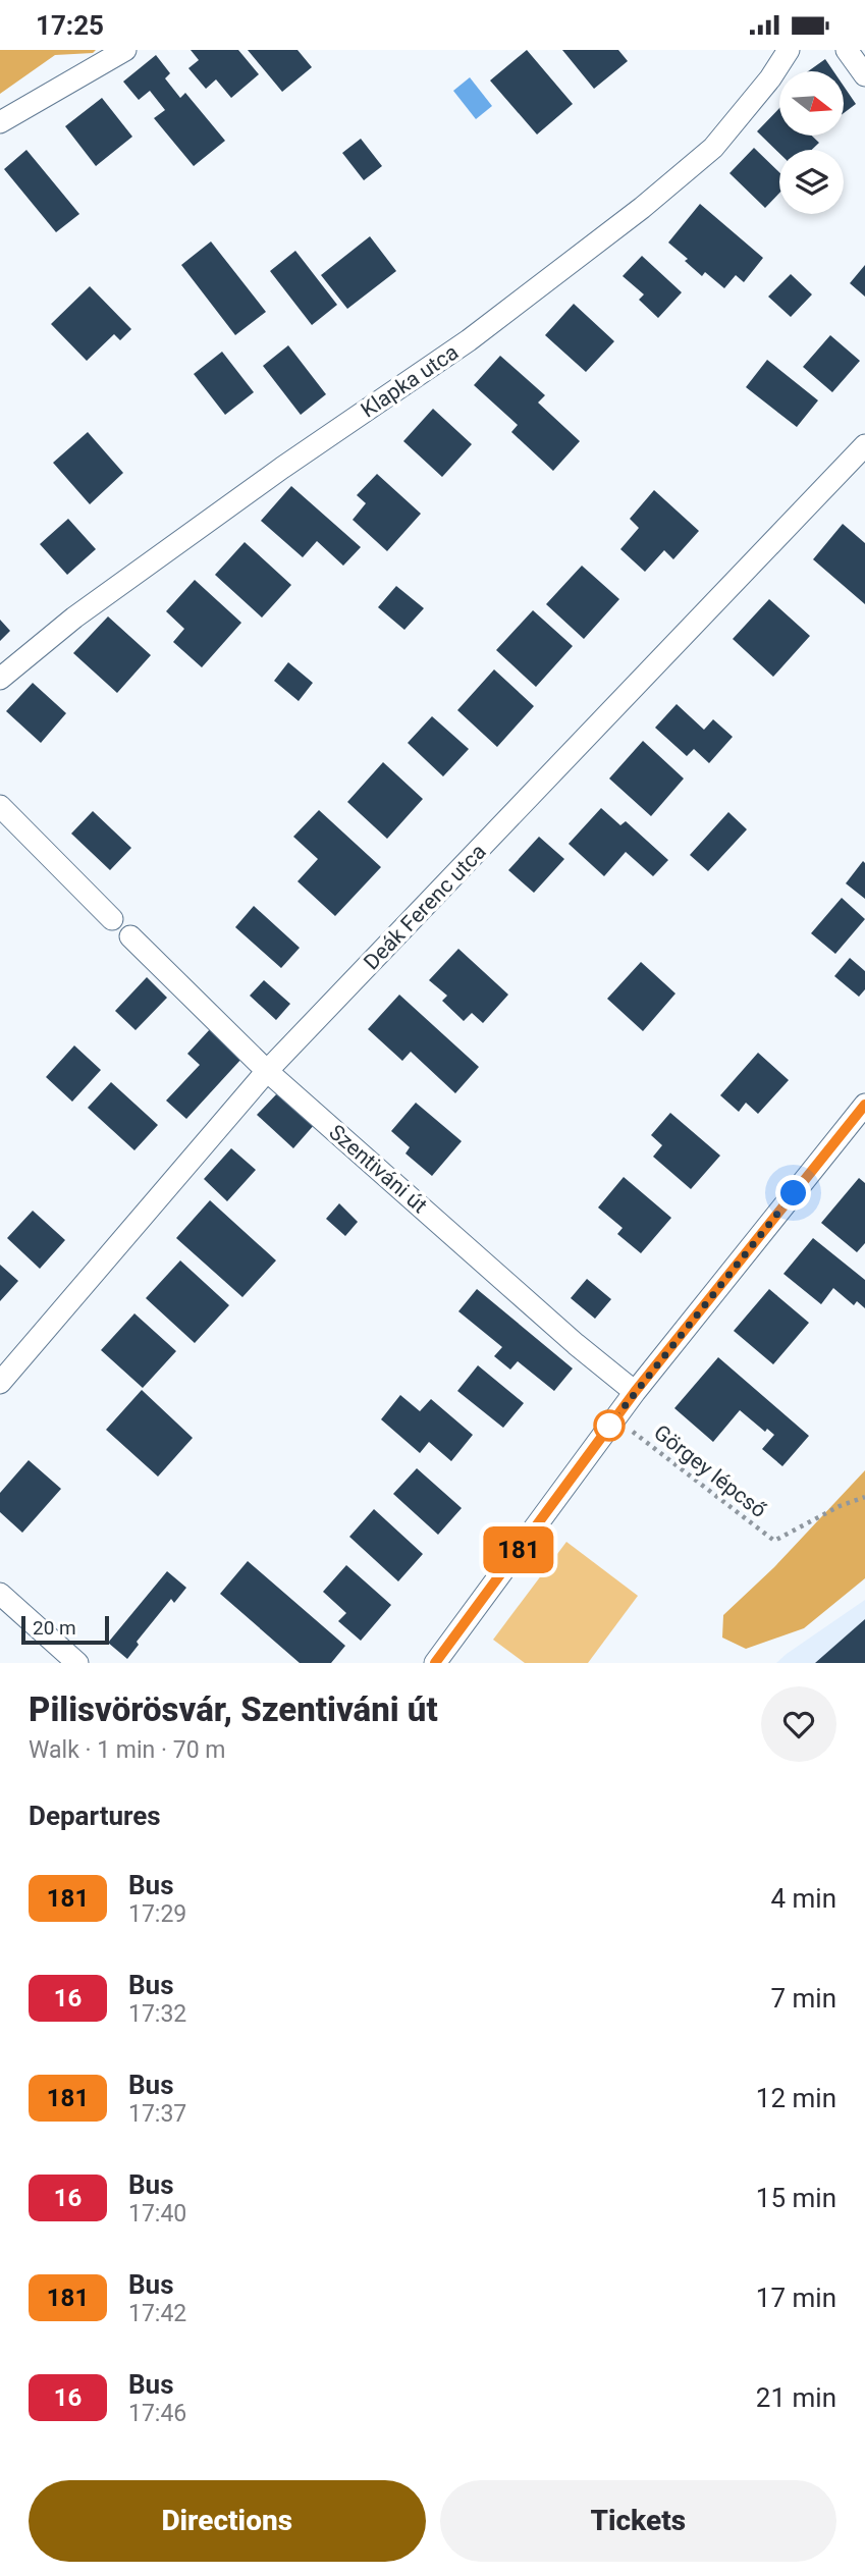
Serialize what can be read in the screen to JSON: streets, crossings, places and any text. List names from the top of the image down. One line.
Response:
{"streets":{"street":["Klapka utca","Deák Ferenc utca","Szentiváni út"],"path":["Görgey lépcső"]},"crossings":[["Deák Ferenc utca","Szentiváni út"]],"lines":["bus line 181"],"scale_bar":"20 m","north":"right","page":{"status":"17:25","on_map":"181","scale":"20 m","heading":[["Pilisvörösvár, Szentiváni út","Walk · 1 min · 70 m"],"Departures"],"list":[{"mark":"181","name":"Bus","note":"17:29","value":"4 min"},{"mark":"16","name":"Bus","note":"17:32","value":"7 min"},{"mark":"181","name":"Bus","note":"17:37","value":"12 min"},{"mark":"16","name":"Bus","note":"17:40","value":"15 min"},{"mark":"181","name":"Bus","note":"17:42","value":"17 min"},{"mark":"16","name":"Bus","note":"17:46","value":"21 min"}],"buttons":["Directions","Tickets"]}}
